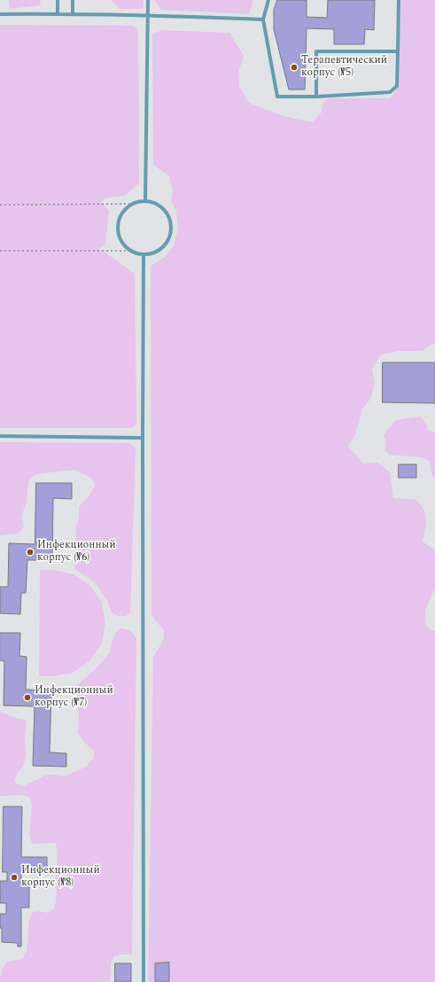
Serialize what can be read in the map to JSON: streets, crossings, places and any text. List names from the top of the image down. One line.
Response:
{"places":["Терапевтический корпус (№5)","Инфекционный корпус (№6)","Инфекционный корпус (№7)","Инфекционный корпус (№8)"]}
